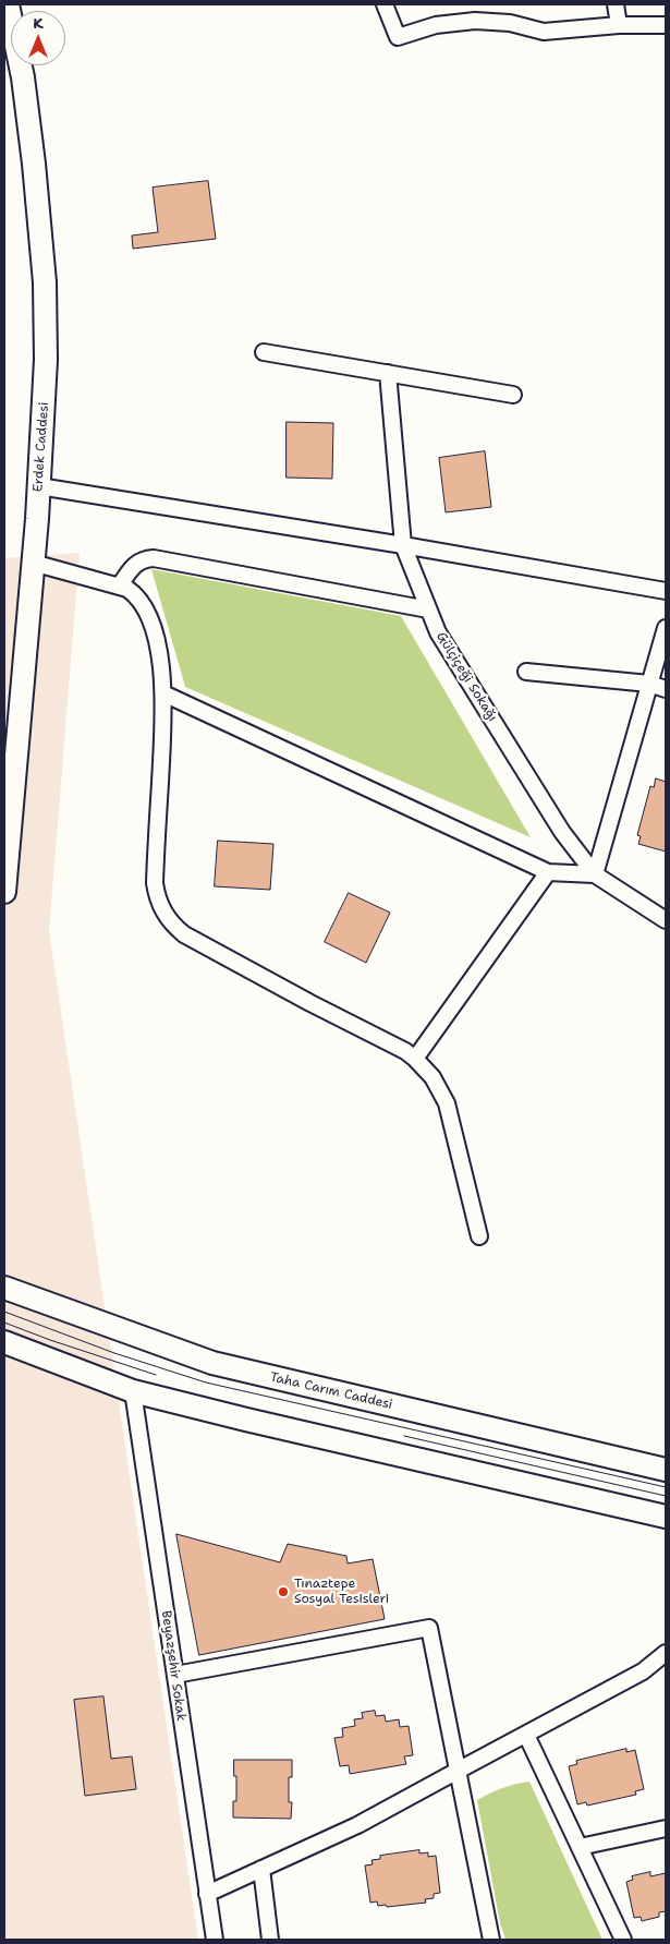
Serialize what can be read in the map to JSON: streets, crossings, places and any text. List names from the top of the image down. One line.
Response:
{"streets":{"main road":["Erdek Caddesi","Taha Carım Caddesi"],"street":["Gülçiçeği Sokağı","Beyazşehir Sokak"]},"places":["Tınaztepe Sosyal Tesisleri"],"north":"top"}
